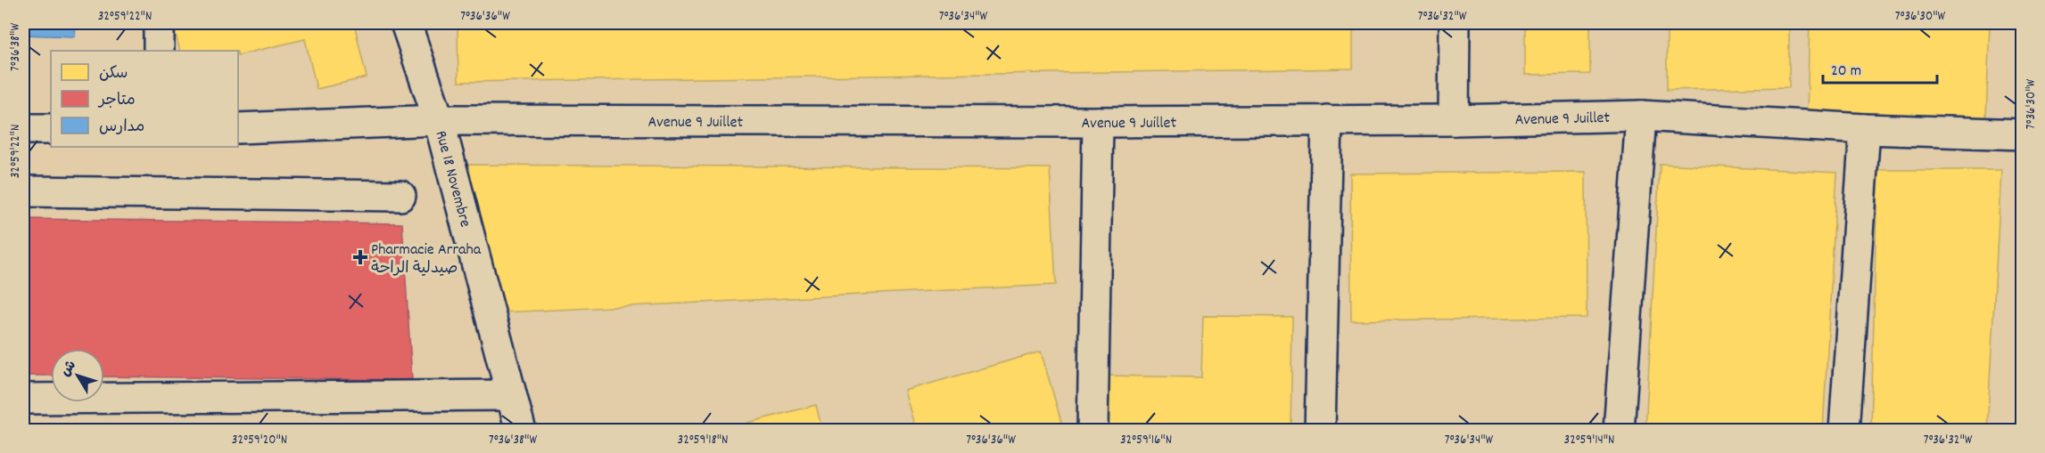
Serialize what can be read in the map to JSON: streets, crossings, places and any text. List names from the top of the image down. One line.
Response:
{"streets":{"street":["Avenue 9 Juillet","Rue 18 Novembre"]},"crossings":[["Avenue 9 Juillet","Rue 18 Novembre"]],"places":{"health":["Pharmacie Arraha صيدلية الراحة"]},"legend":["سكن","متاجر","مدارس"],"scale_bar":"20 m","north":"top left","coordinates":["32°59'22\"N","7°36'36\"W","7°36'34\"W","7°36'32\"W","7°36'30\"W","7°36'38\"W","32°59'20\"N","32°59'18\"N","32°59'16\"N","32°59'14\"N"]}
